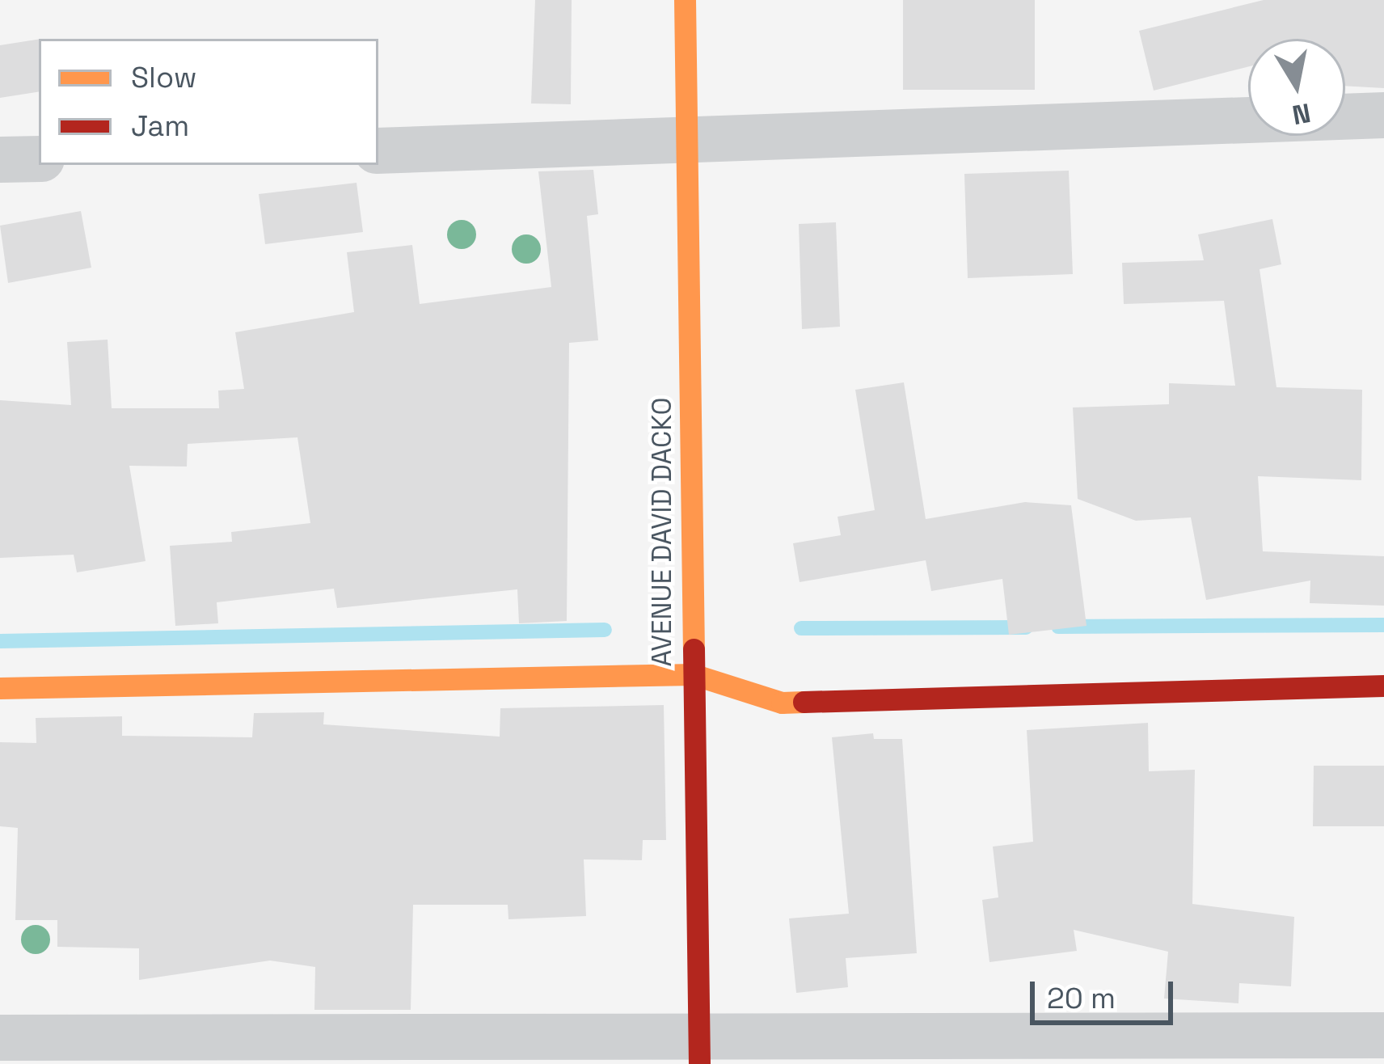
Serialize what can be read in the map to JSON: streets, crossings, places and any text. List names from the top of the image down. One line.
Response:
{"streets":{"street":["AVENUE DAVID DACKO"]},"legend":["Slow","Jam"],"scale_bar":"20 m","north":"bottom"}
